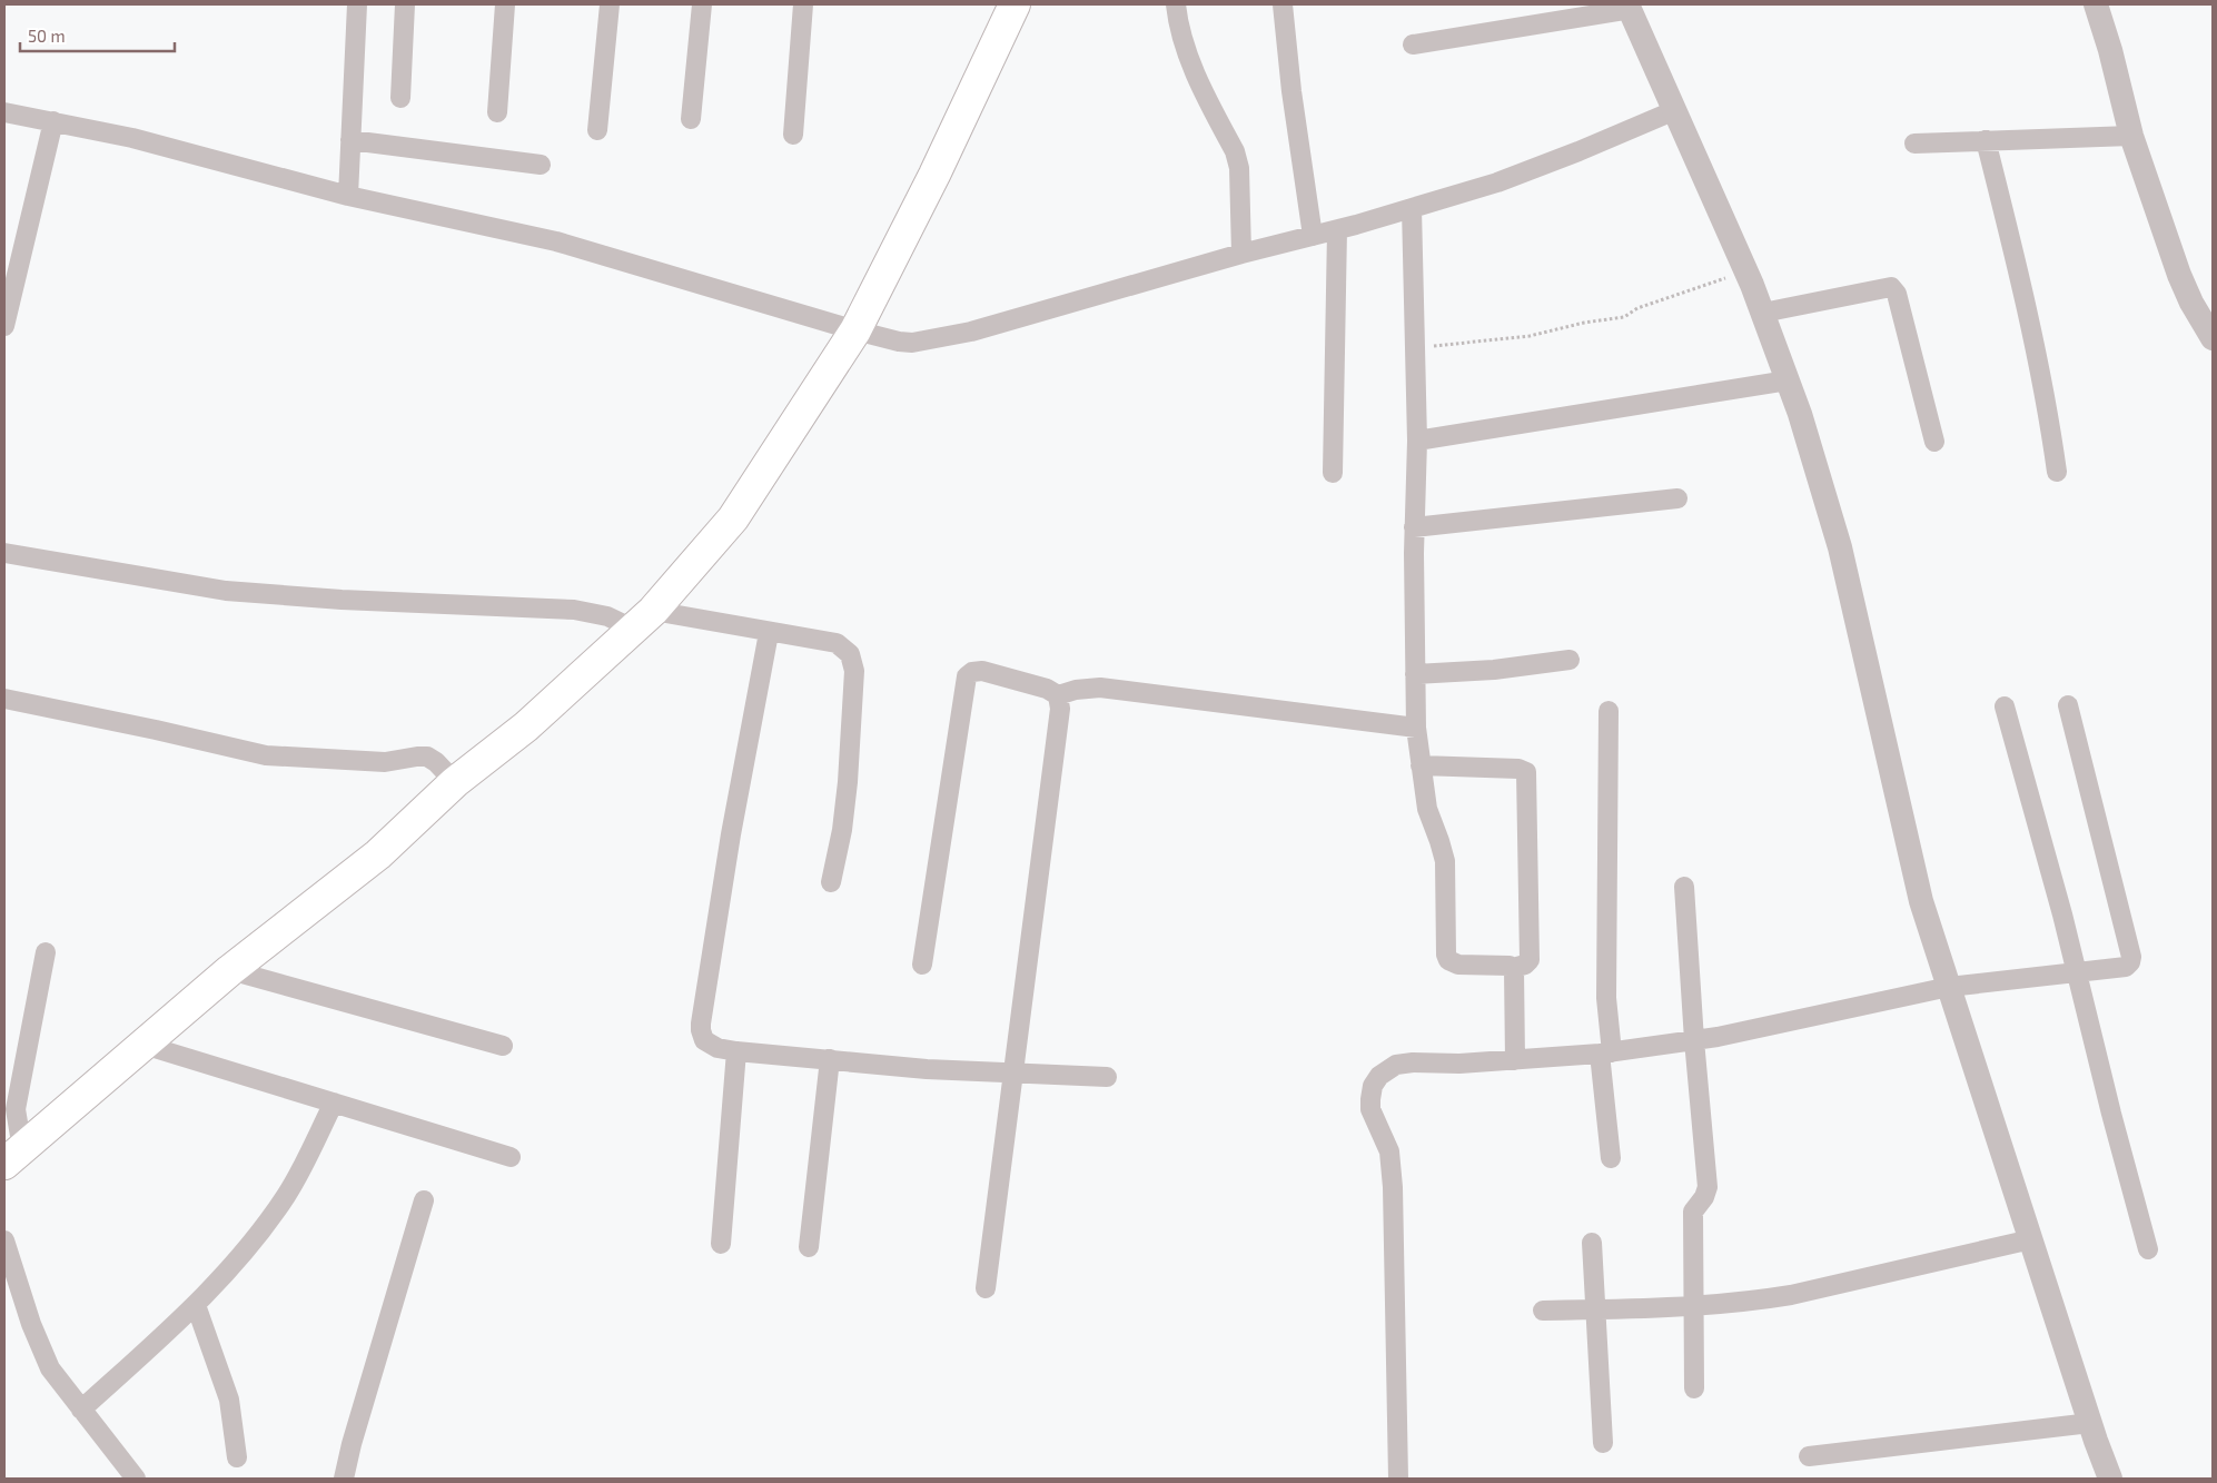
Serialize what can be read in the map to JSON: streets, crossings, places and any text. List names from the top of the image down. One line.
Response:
{"scale_bar":"50 m"}
